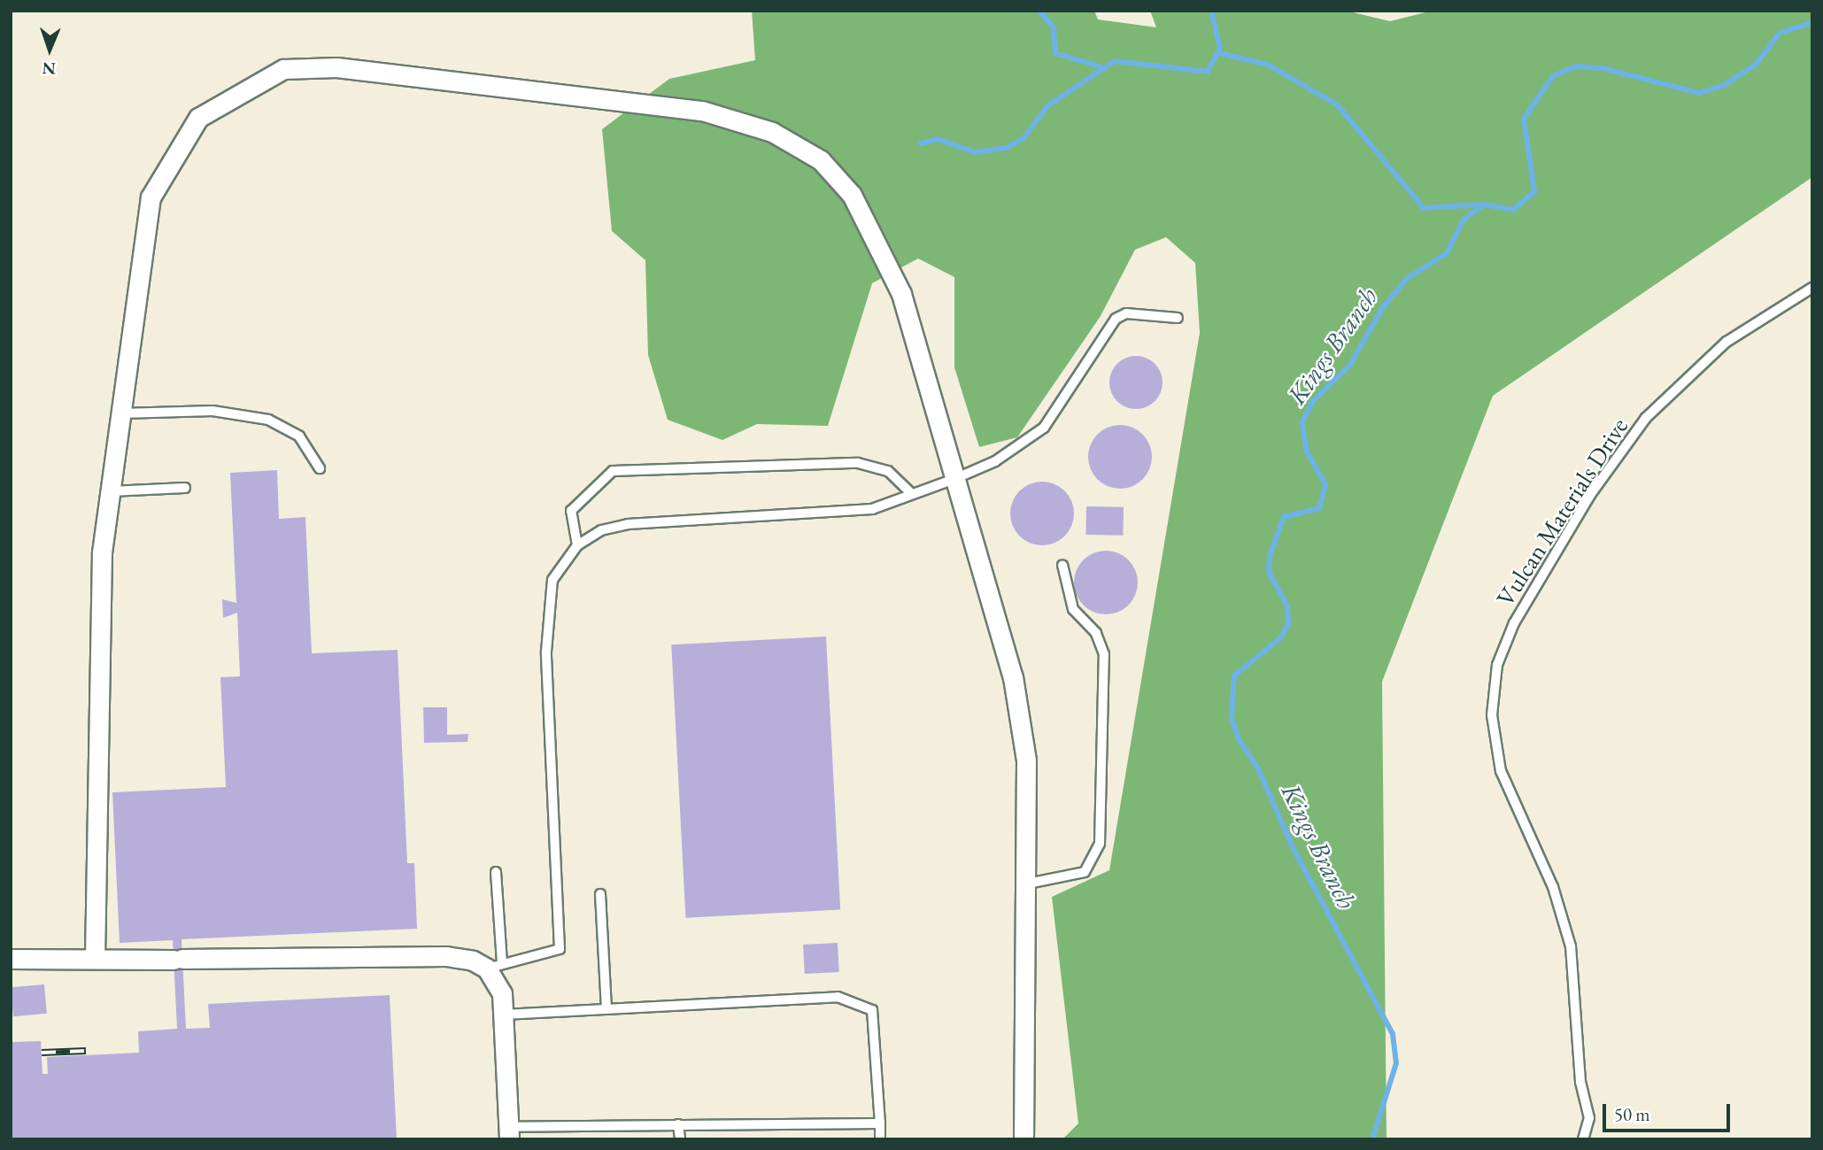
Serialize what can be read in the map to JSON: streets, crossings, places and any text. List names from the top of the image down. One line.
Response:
{"streets":{"lane":["Vulcan Materials Drive"]},"water":["Kings Branch"],"scale_bar":"50 m","north":"bottom"}
